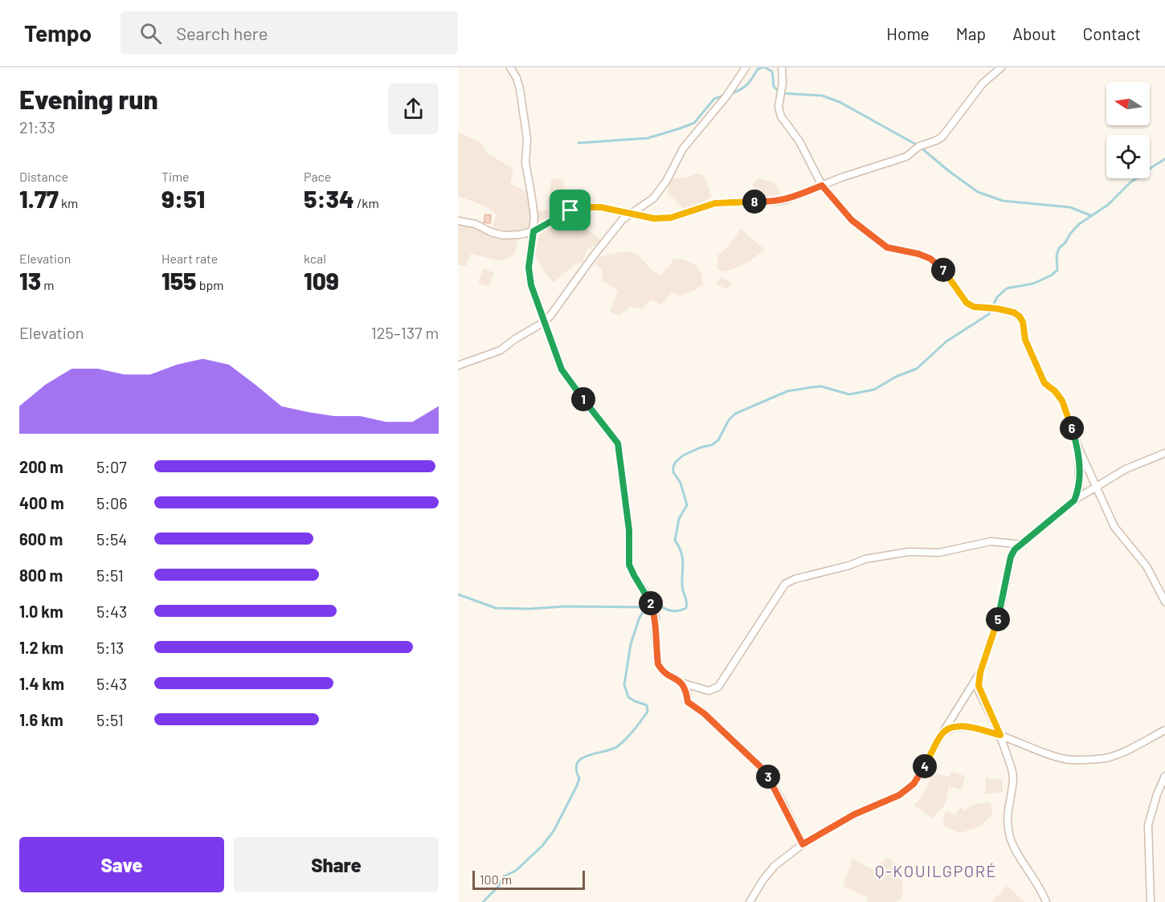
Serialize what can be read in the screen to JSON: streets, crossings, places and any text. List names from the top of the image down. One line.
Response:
{"districts":["Q-KOUILGPORÉ"],"scale_bar":"100 m","north":"left","page":{"header":"Tempo","search":"Search here","nav":["Home","Map","About","Contact"],"heading":["Evening run","21:33"],"stats":[["Distance","1.77 km"],["Time","9:51"],["Pace","5:34 /km"],["Elevation","13 m"],["Heart rate","155 bpm"],["kcal","109"]],"pins":["8","7","1","6","2","5","4","3"],"chart":["Elevation","125–137 m"],"list":[{"name":"200 m","note":"5:07"},{"name":"400 m","note":"5:06"},{"name":"600 m","note":"5:54"},{"name":"800 m","note":"5:51"},{"name":"1.0 km","note":"5:43"},{"name":"1.2 km","note":"5:13"},{"name":"1.4 km","note":"5:43"},{"name":"1.6 km","note":"5:51"}],"buttons":["Save","Share"],"scale":"100 m"}}
